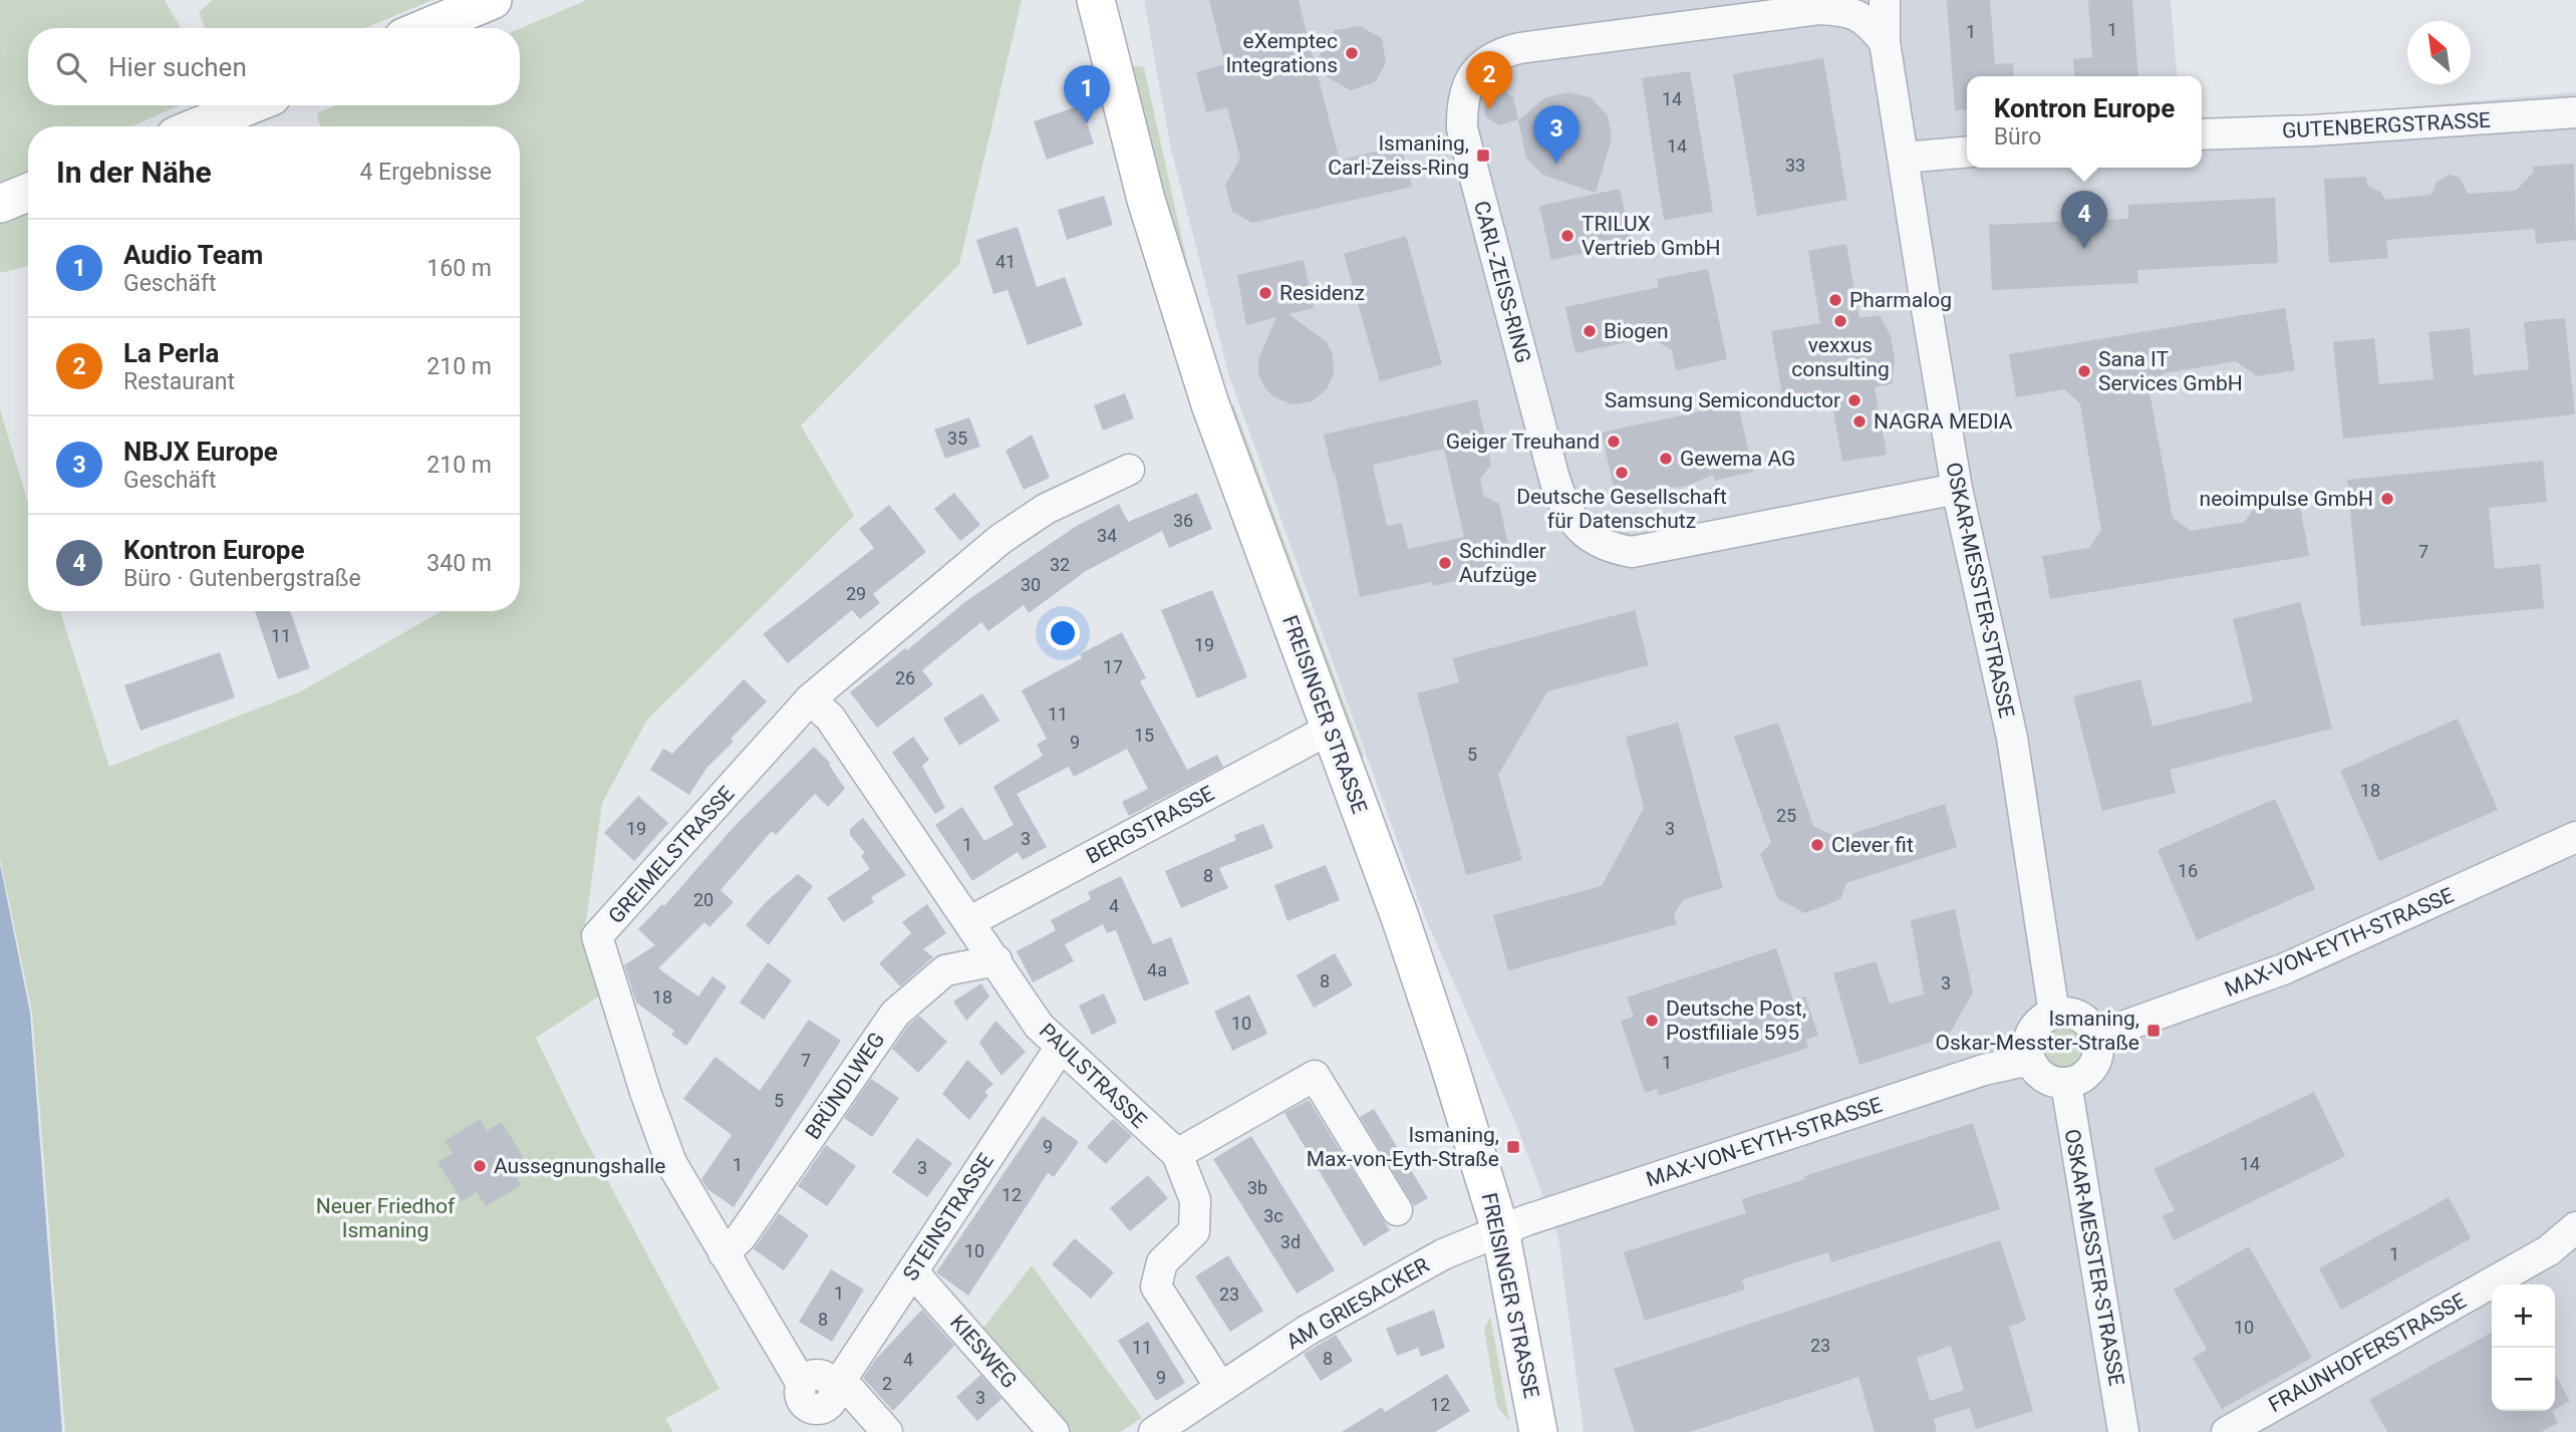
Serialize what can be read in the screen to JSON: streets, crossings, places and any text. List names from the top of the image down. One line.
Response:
{"streets":{"main road":["FREISINGER STRASSE"],"street":["GUTENBERGSTRASSE","CARL-ZEISS-RING","OSKAR-MESSTER-STRASSE","BERGSTRASSE","GREIMELSTRASSE","MAX-VON-EYTH-STRASSE","PAULSTRASSE","BRÜNDLWEG","STEINSTRASSE","AM GRIESACKER","KIESWEG","FRAUNHOFERSTRASSE"]},"crossings":[["CARL-ZEISS-RING","OSKAR-MESSTER-STRASSE"],["OSKAR-MESSTER-STRASSE","MAX-VON-EYTH-STRASSE"],["FREISINGER STRASSE","BERGSTRASSE"],["FREISINGER STRASSE","MAX-VON-EYTH-STRASSE"],["FREISINGER STRASSE","AM GRIESACKER"],["BERGSTRASSE","PAULSTRASSE"],["GREIMELSTRASSE","PAULSTRASSE"],["GREIMELSTRASSE","BRÜNDLWEG"],["GREIMELSTRASSE","STEINSTRASSE"],["MAX-VON-EYTH-STRASSE","AM GRIESACKER"],["PAULSTRASSE","BRÜNDLWEG"],["PAULSTRASSE","STEINSTRASSE"],["STEINSTRASSE","KIESWEG"]],"parks":["Neuer Friedhof Ismaning"],"places":{"other":["eXemptec Integrations","TRILUX Vertrieb GmbH","Residenz","Pharmalog","vexxus consulting","Biogen","Sana IT Services GmbH","Samsung Semiconductor","NAGRA MEDIA","Geiger Treuhand","Gewema AG","Deutsche Gesellschaft für Datenschutz","neoimpulse GmbH","Schindler Aufzüge","Clever fit","Deutsche Post, Postfiliale 595","Aussegnungshalle"],"transit":["Ismaning, Carl-Zeiss-Ring","Ismaning, Oskar-Messter-Straße","Ismaning, Max-von-Eyth-Straße"]},"house_numbers":["1","1","14","14","33","41","35","36","34","7","32","30","29","11","19","17","26","11","15","9","5","18","25","19","3","3","1","16","8","20","4","4a","8","3","18","10","7","1","5","9","14","1","3","3b","12","3c","3d","10","1","1","23","8","10","23","11","8","4","9","2","3","12"],"north":"top left","page":{"search":"Hier suchen","pins":["2","1","3","4"],"popup":["Kontron Europe","Büro"],"heading":["In der Nähe","4 Ergebnisse"],"list":[{"mark":"1","name":"Audio Team","note":"Geschäft","value":"160 m"},{"mark":"2","name":"La Perla","note":"Restaurant","value":"210 m"},{"mark":"3","name":"NBJX Europe","note":"Geschäft","value":"210 m"},{"mark":"4","name":"Kontron Europe","note":"Büro · Gutenbergstraße","value":"340 m"}],"map_buttons":["+","−"]}}
